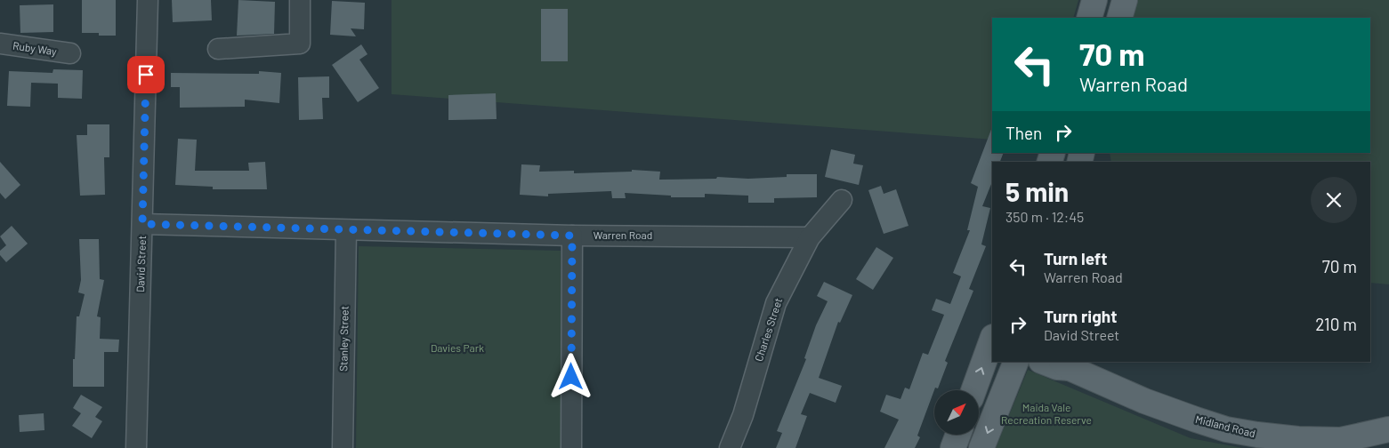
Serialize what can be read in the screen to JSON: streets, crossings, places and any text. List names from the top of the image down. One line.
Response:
{"streets":{"main road":["Midland Road"],"street":["Ruby Way","Warren Road","David Street","Charles Street","Stanley Street"]},"crossings":[["Warren Road","David Street"],["Warren Road","Charles Street"],["Warren Road","Stanley Street"]],"parks":["Davies Park","Maida Vale Recreation Reserve"],"north":"top right","page":{"turn":["70 m","Warren Road"],"then":"Then","heading":["5 min","350 m · 12:45"],"list":[{"name":"Turn left","note":"Warren Road","value":"70 m"},{"name":"Turn right","note":"David Street","value":"210 m"}]}}
